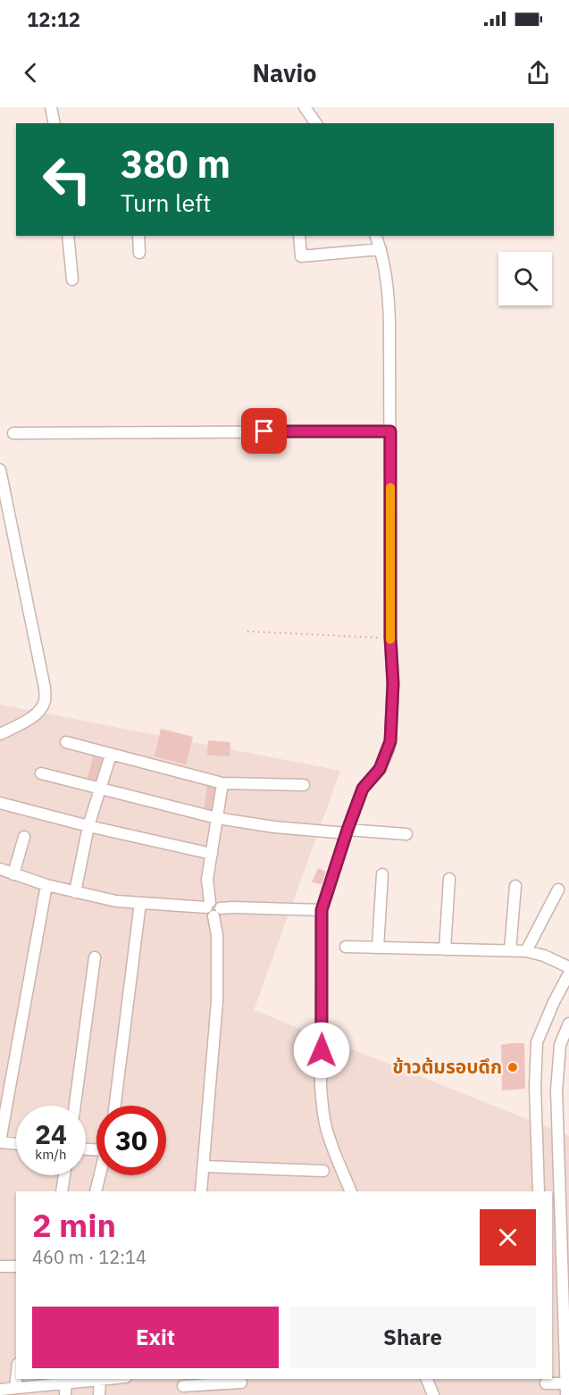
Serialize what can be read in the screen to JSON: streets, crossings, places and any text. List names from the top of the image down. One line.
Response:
{"places":["ข้าวต้มรอบดึก"],"page":{"status":"12:12","header":"Navio","turn":["380 m","Turn left"],"speed":"24 km/h","limit":"30","heading":["2 min","460 m · 12:14"],"buttons":["Exit","Share"]}}
